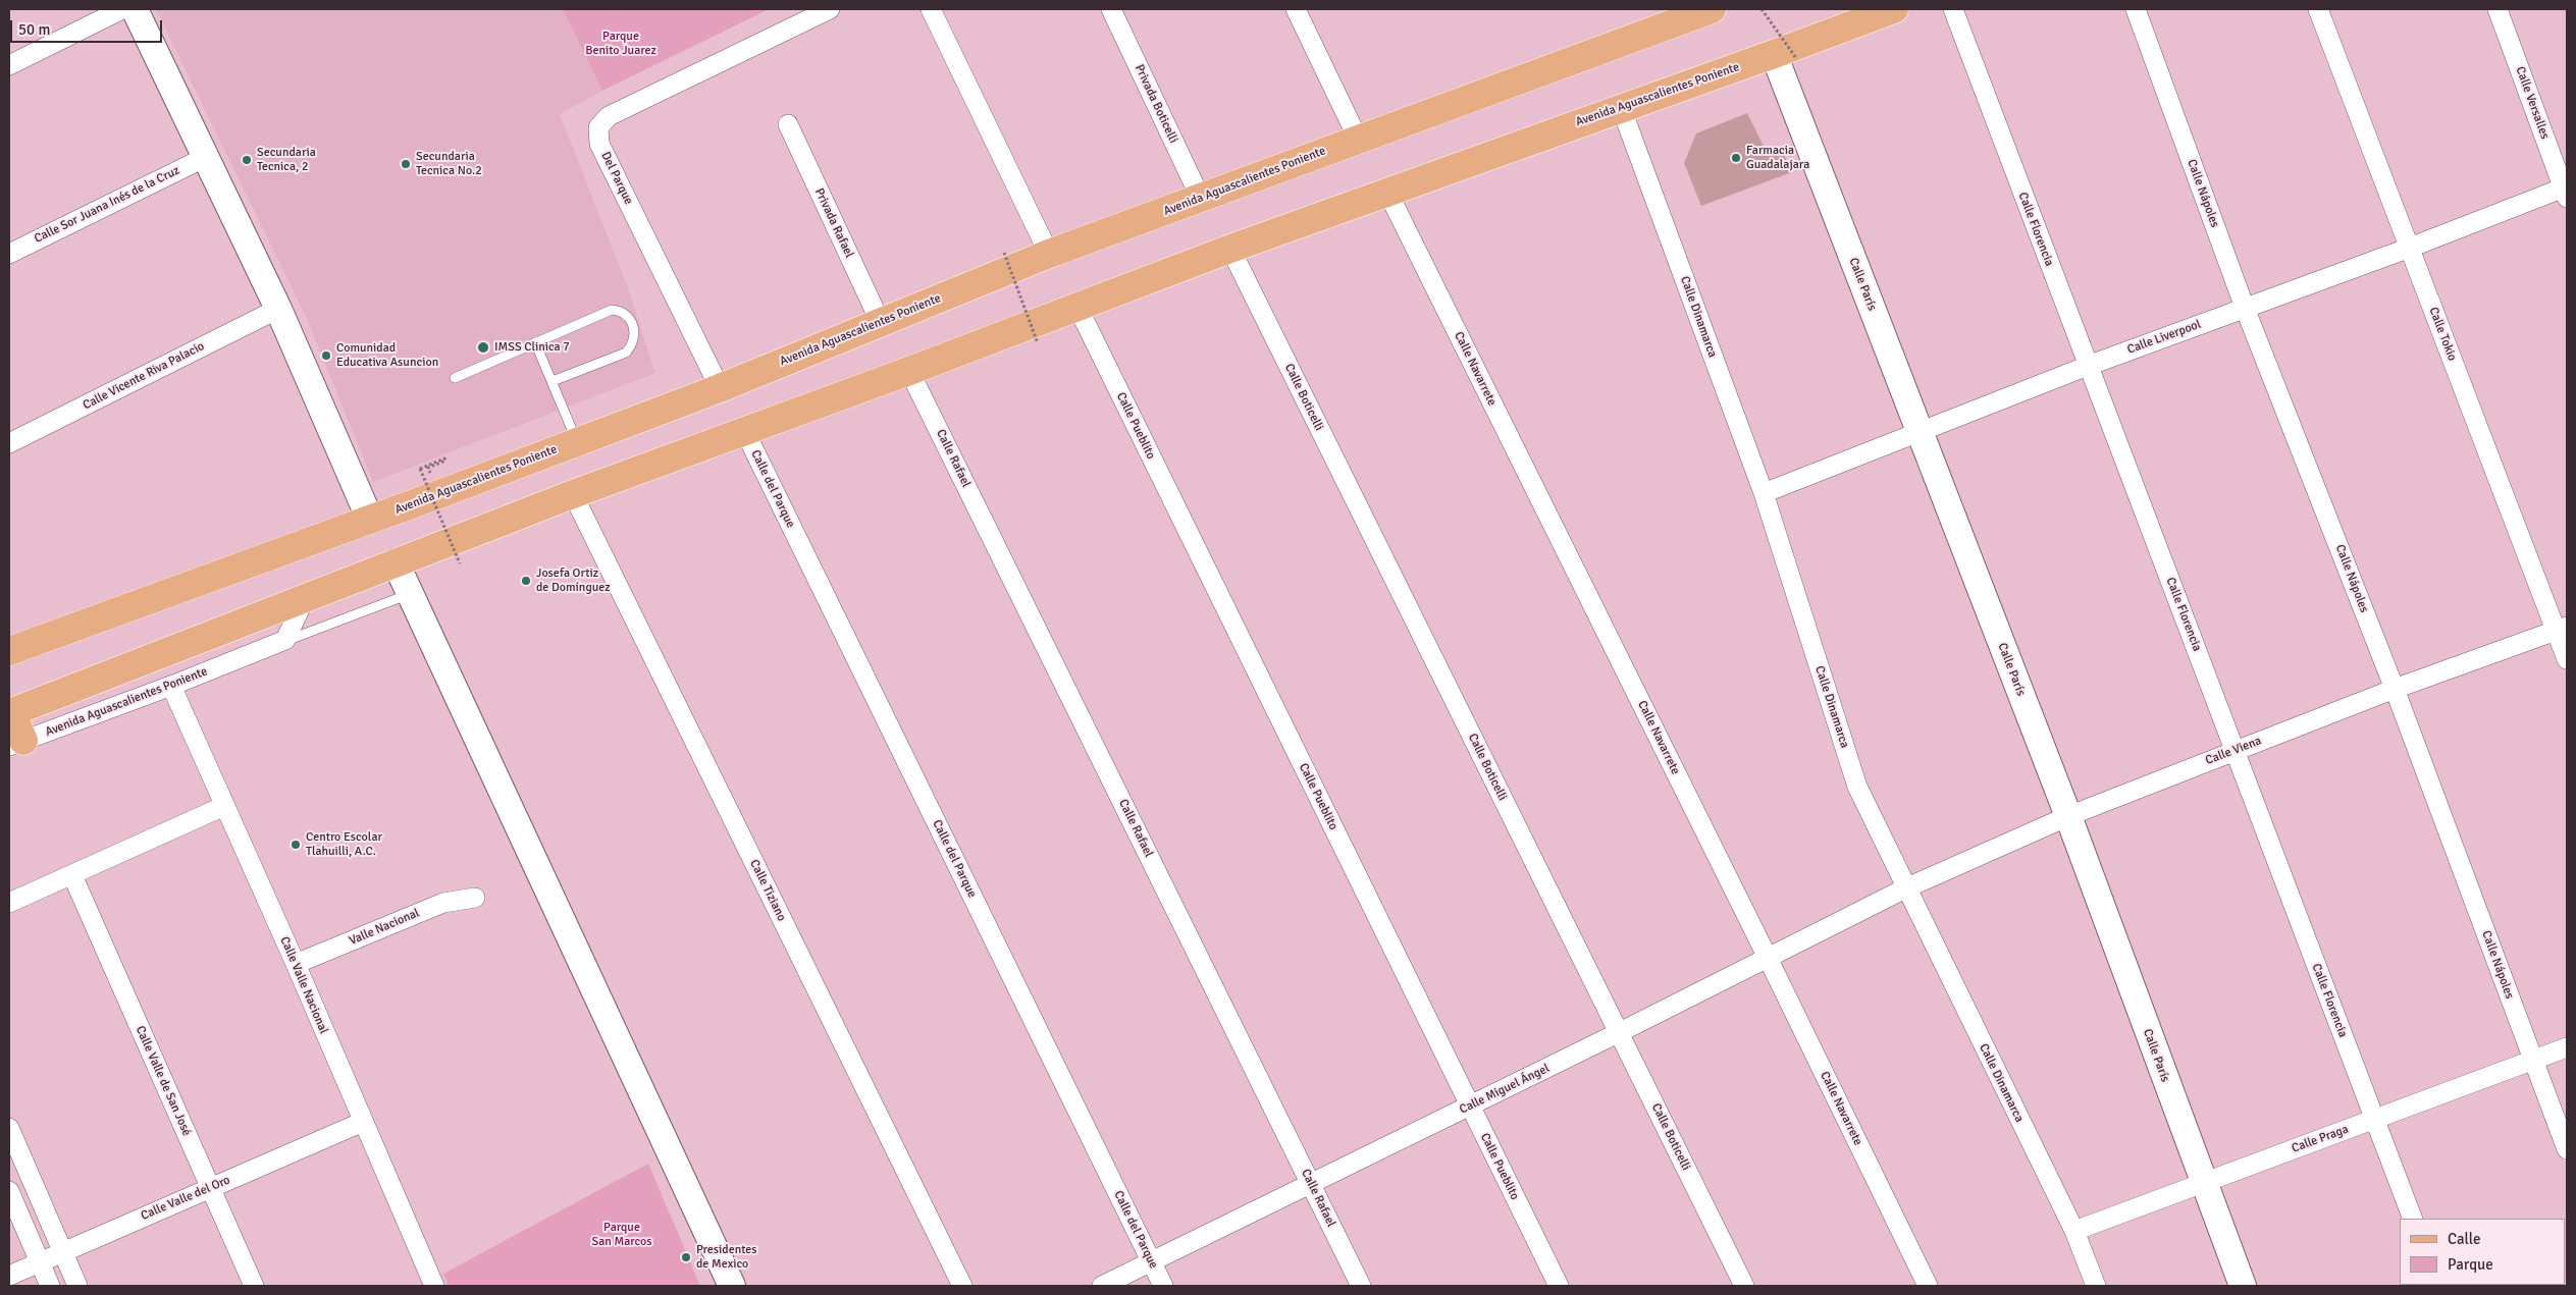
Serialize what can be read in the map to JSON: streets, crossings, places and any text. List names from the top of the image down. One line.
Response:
{"streets":{"main road":["Avenida Aguascalientes Poniente"],"street":["Calle Versalles","Privada Boticelli","Del Parque","Calle Nápoles","Calle Sor Juana Inés de la Cruz","Privada Rafael","Calle Florencia","Calle París","Calle Dinamarca","Calle Tokio","Calle Liverpool","Calle Navarrete","Calle Vicente Riva Palacio","Calle Boticelli","Calle Pueblito","Calle Rafael","Calle del Parque","Calle Viena","Calle Tiziano","Valle Nacional","Calle Valle Nacional","Calle Valle de San José","Calle Miguel Ángel","Calle Praga","Calle Valle del Oro"]},"crossings":[["Avenida Aguascalientes Poniente","Privada Boticelli"],["Avenida Aguascalientes Poniente","Del Parque"],["Avenida Aguascalientes Poniente","Privada Rafael"],["Avenida Aguascalientes Poniente","Calle París"],["Avenida Aguascalientes Poniente","Calle Dinamarca"],["Avenida Aguascalientes Poniente","Calle Navarrete"],["Avenida Aguascalientes Poniente","Calle Boticelli"],["Avenida Aguascalientes Poniente","Calle Pueblito"],["Avenida Aguascalientes Poniente","Calle Rafael"],["Avenida Aguascalientes Poniente","Calle del Parque"],["Avenida Aguascalientes Poniente","Calle Tiziano"],["Avenida Aguascalientes Poniente","Calle Valle Nacional"],["Calle Versalles","Calle Liverpool"],["Calle Nápoles","Calle Liverpool"],["Calle Nápoles","Calle Viena"],["Calle Nápoles","Calle Praga"],["Calle Florencia","Calle Liverpool"],["Calle Florencia","Calle Viena"],["Calle Florencia","Calle Praga"],["Calle París","Calle Liverpool"],["Calle París","Calle Viena"],["Calle París","Calle Praga"],["Calle Dinamarca","Calle Liverpool"],["Calle Dinamarca","Calle Viena"],["Calle Dinamarca","Calle Miguel Ángel"],["Calle Dinamarca","Calle Praga"],["Calle Tokio","Calle Liverpool"],["Calle Tokio","Calle Viena"],["Calle Navarrete","Calle Miguel Ángel"],["Calle Boticelli","Calle Miguel Ángel"],["Calle Pueblito","Calle Miguel Ángel"],["Calle Rafael","Calle Miguel Ángel"],["Calle del Parque","Calle Miguel Ángel"],["Calle Viena","Calle Miguel Ángel"],["Valle Nacional","Calle Valle Nacional"],["Calle Valle Nacional","Calle Valle del Oro"],["Calle Valle de San José","Calle Valle del Oro"]],"parks":["Parque Benito Juarez","Parque San Marcos"],"places":["Farmacia Guadalajara","Secundaria Tecnica, 2","Secundaria Tecnica No.2","IMSS Clinica 7","Comunidad Educativa Asuncion","Josefa Ortiz de Domínguez","Centro Escolar Tlahuilli, A.C.","Presidentes de Mexico"],"legend":["Calle","Parque"],"scale_bar":"50 m"}
